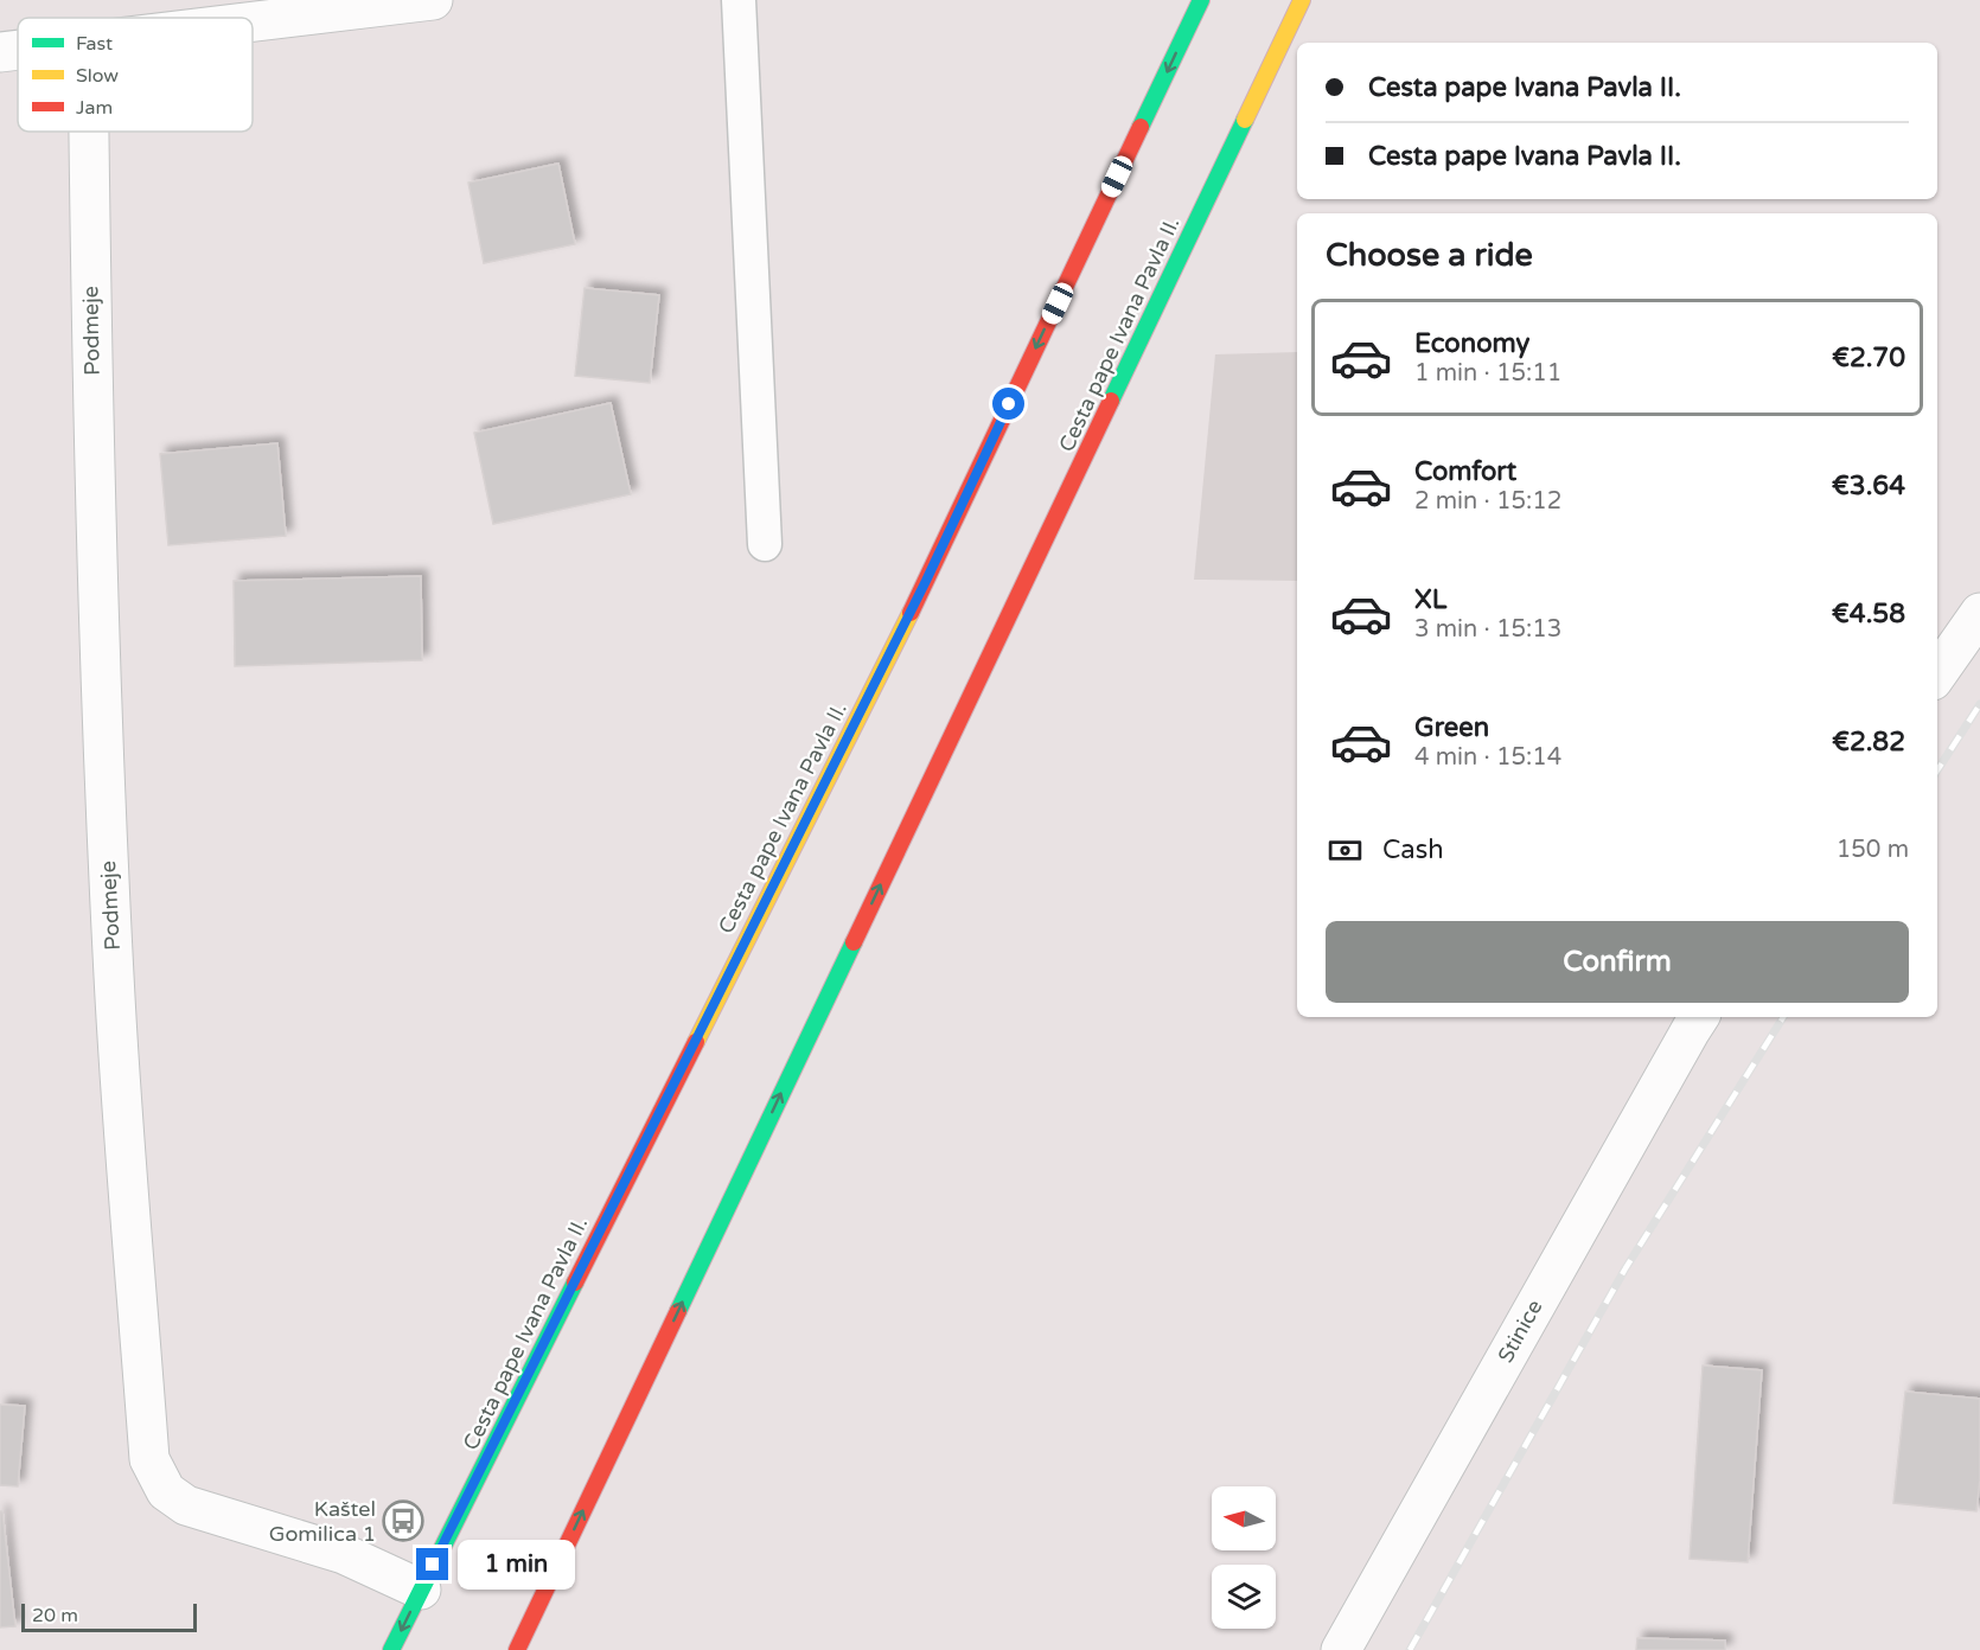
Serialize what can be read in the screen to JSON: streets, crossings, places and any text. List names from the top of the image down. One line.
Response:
{"streets":{"main road":["Cesta pape Ivana Pavla II."],"street":["Podmeje","Stinice"]},"crossings":[["Podmeje","Cesta pape Ivana Pavla II."]],"places":{"bus stop":["Kaštel Gomilica 1"]},"legend":["Fast","Slow","Jam"],"scale_bar":"20 m","north":"left","page":{"banner":["Cesta pape Ivana Pavla II.","Cesta pape Ivana Pavla II."],"heading":"Choose a ride","list":[{"name":"Economy","note":"1 min · 15:11","value":"€2.70"},{"name":"Comfort","note":"2 min · 15:12","value":"€3.64"},{"name":"XL","note":"3 min · 15:13","value":"€4.58"},{"name":"Green","note":"4 min · 15:14","value":"€2.82"}],"pay":["Cash","150 m"],"buttons":"Confirm","bubble":"1 min","scale":"20 m"}}
